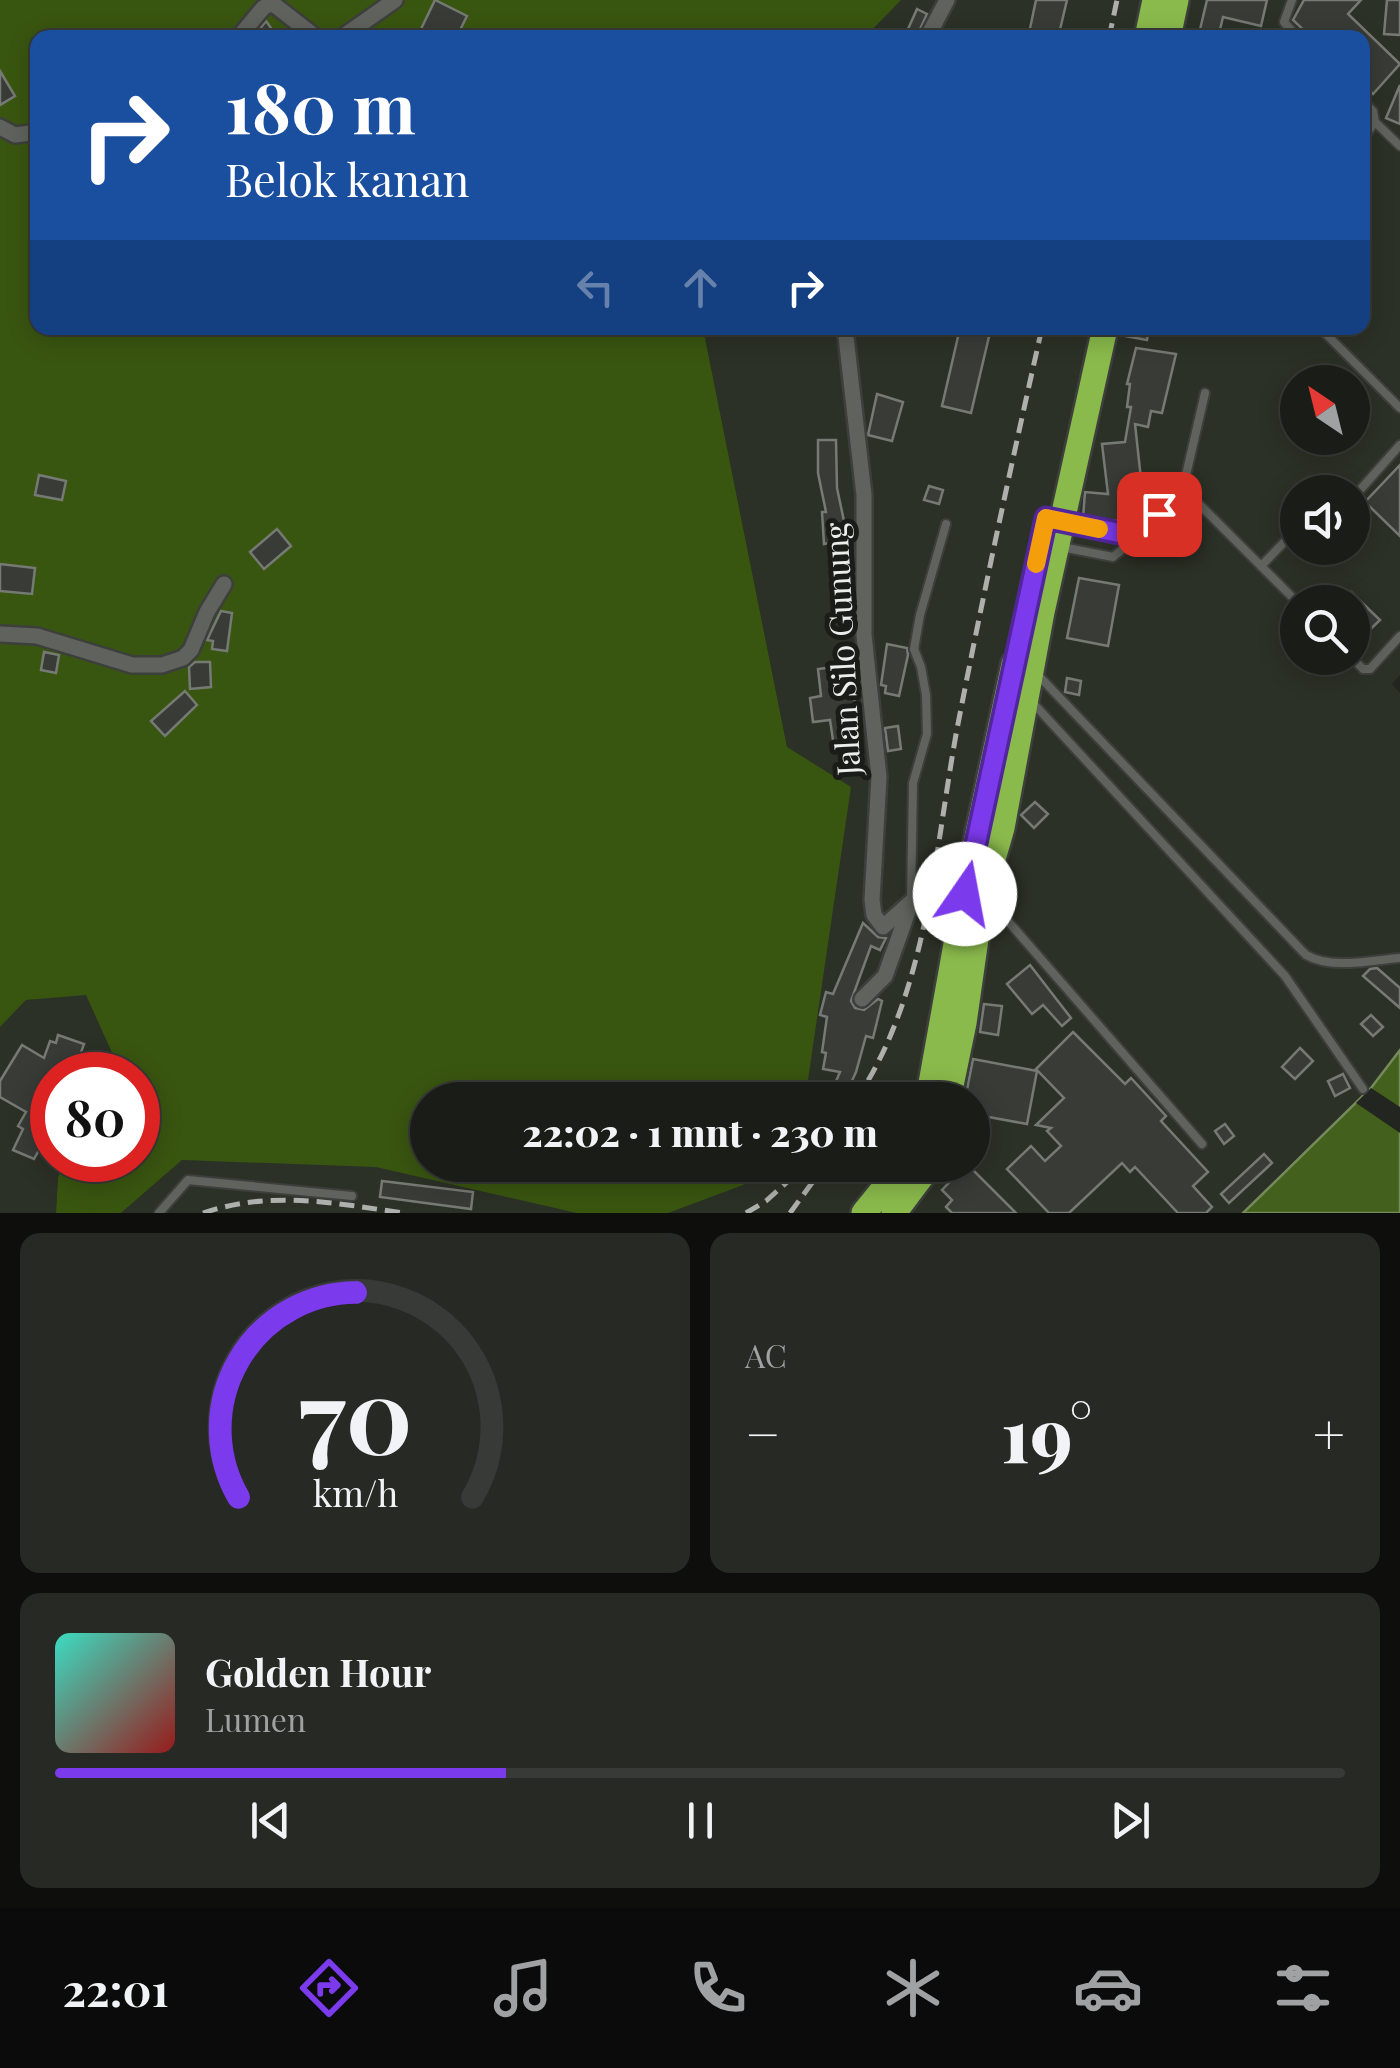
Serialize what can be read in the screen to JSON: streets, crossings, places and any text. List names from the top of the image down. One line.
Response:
{"streets":{"street":["Jalan Silo Gunung"]},"north":"top left","page":{"turn":["180 m","Belok kanan"],"limit":"80","trip":"22:02 · 1 mnt · 230 m","tile":"AC","heat":["−","19°","+"],"song":["Golden Hour","Lumen"],"tabs":"22:01","gauge":["70","km/h"]}}
